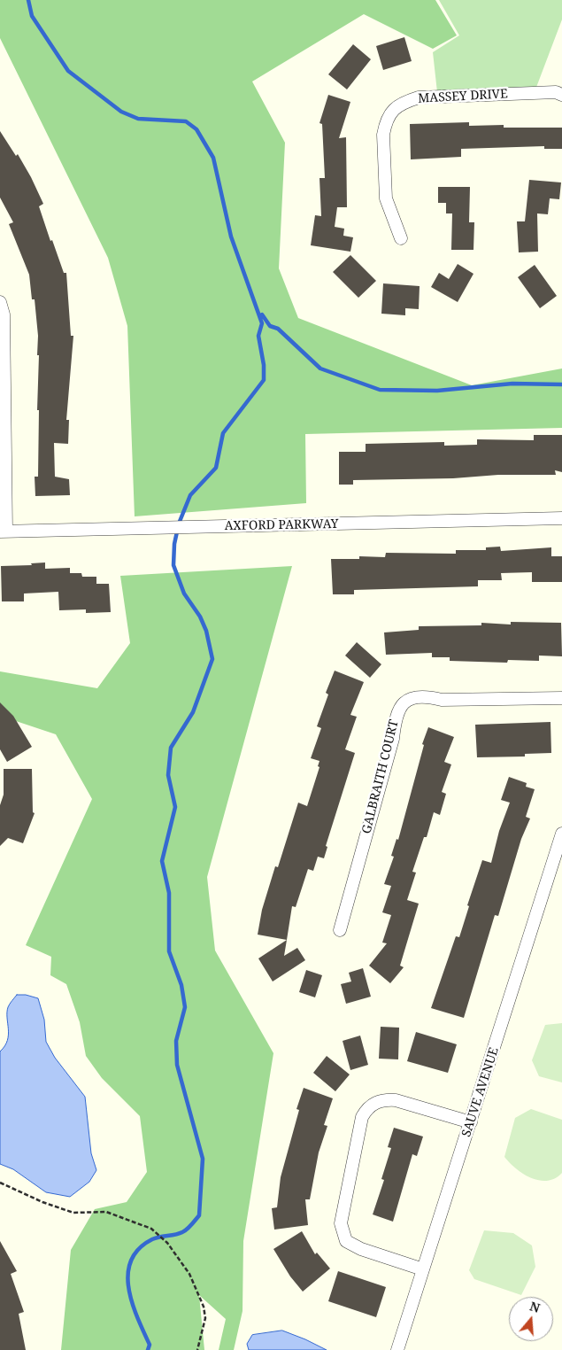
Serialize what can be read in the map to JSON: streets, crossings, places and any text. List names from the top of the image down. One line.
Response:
{"streets":{"street":["MASSEY DRIVE","AXFORD PARKWAY","GALBRAITH COURT","SAUVE AVENUE"]},"north":"top"}
